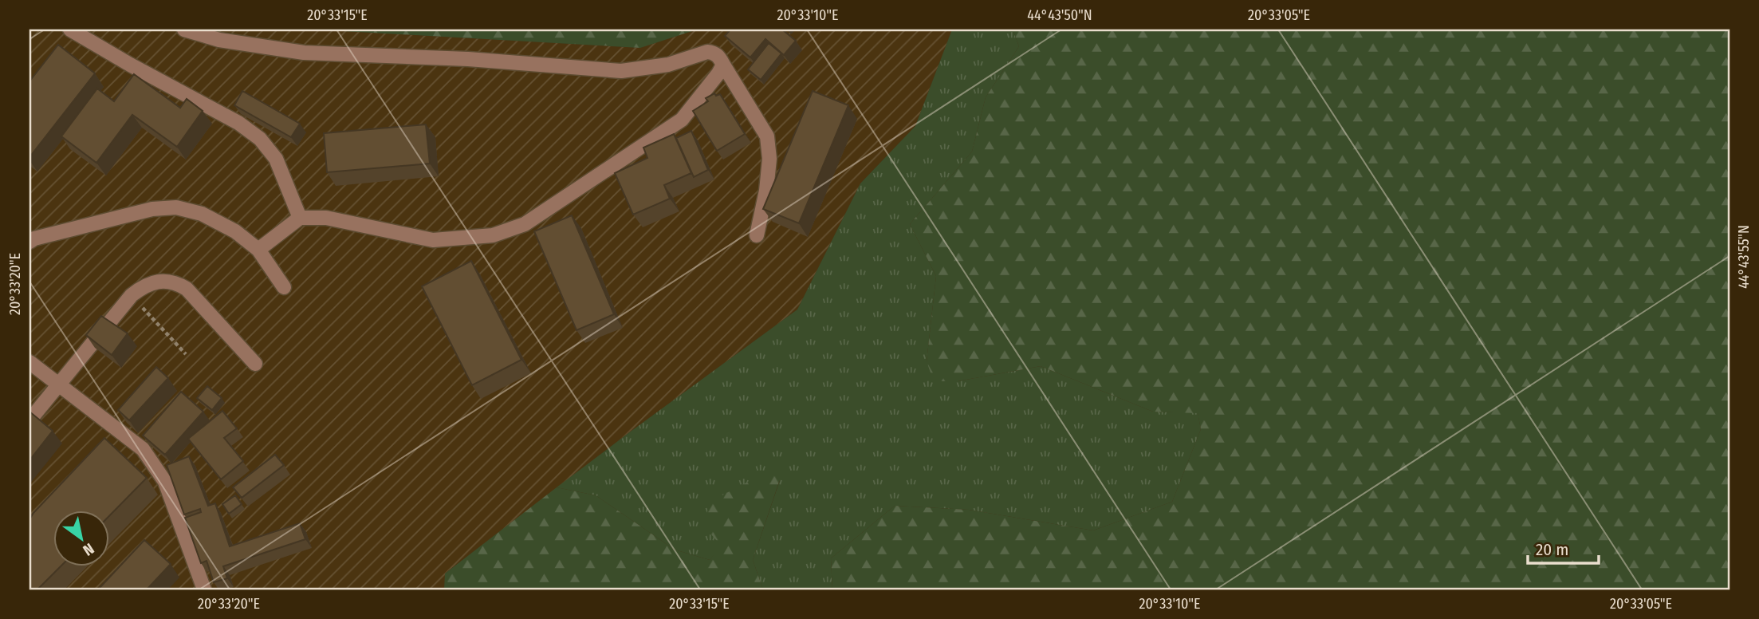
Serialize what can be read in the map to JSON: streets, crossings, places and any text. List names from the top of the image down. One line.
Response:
{"scale_bar":"20 m","north":"bottom right","coordinates":["20°33'15\"E","20°33'10\"E","44°43'50\"N","20°33'05\"E","44°43'55\"N","20°33'20\"E"]}
